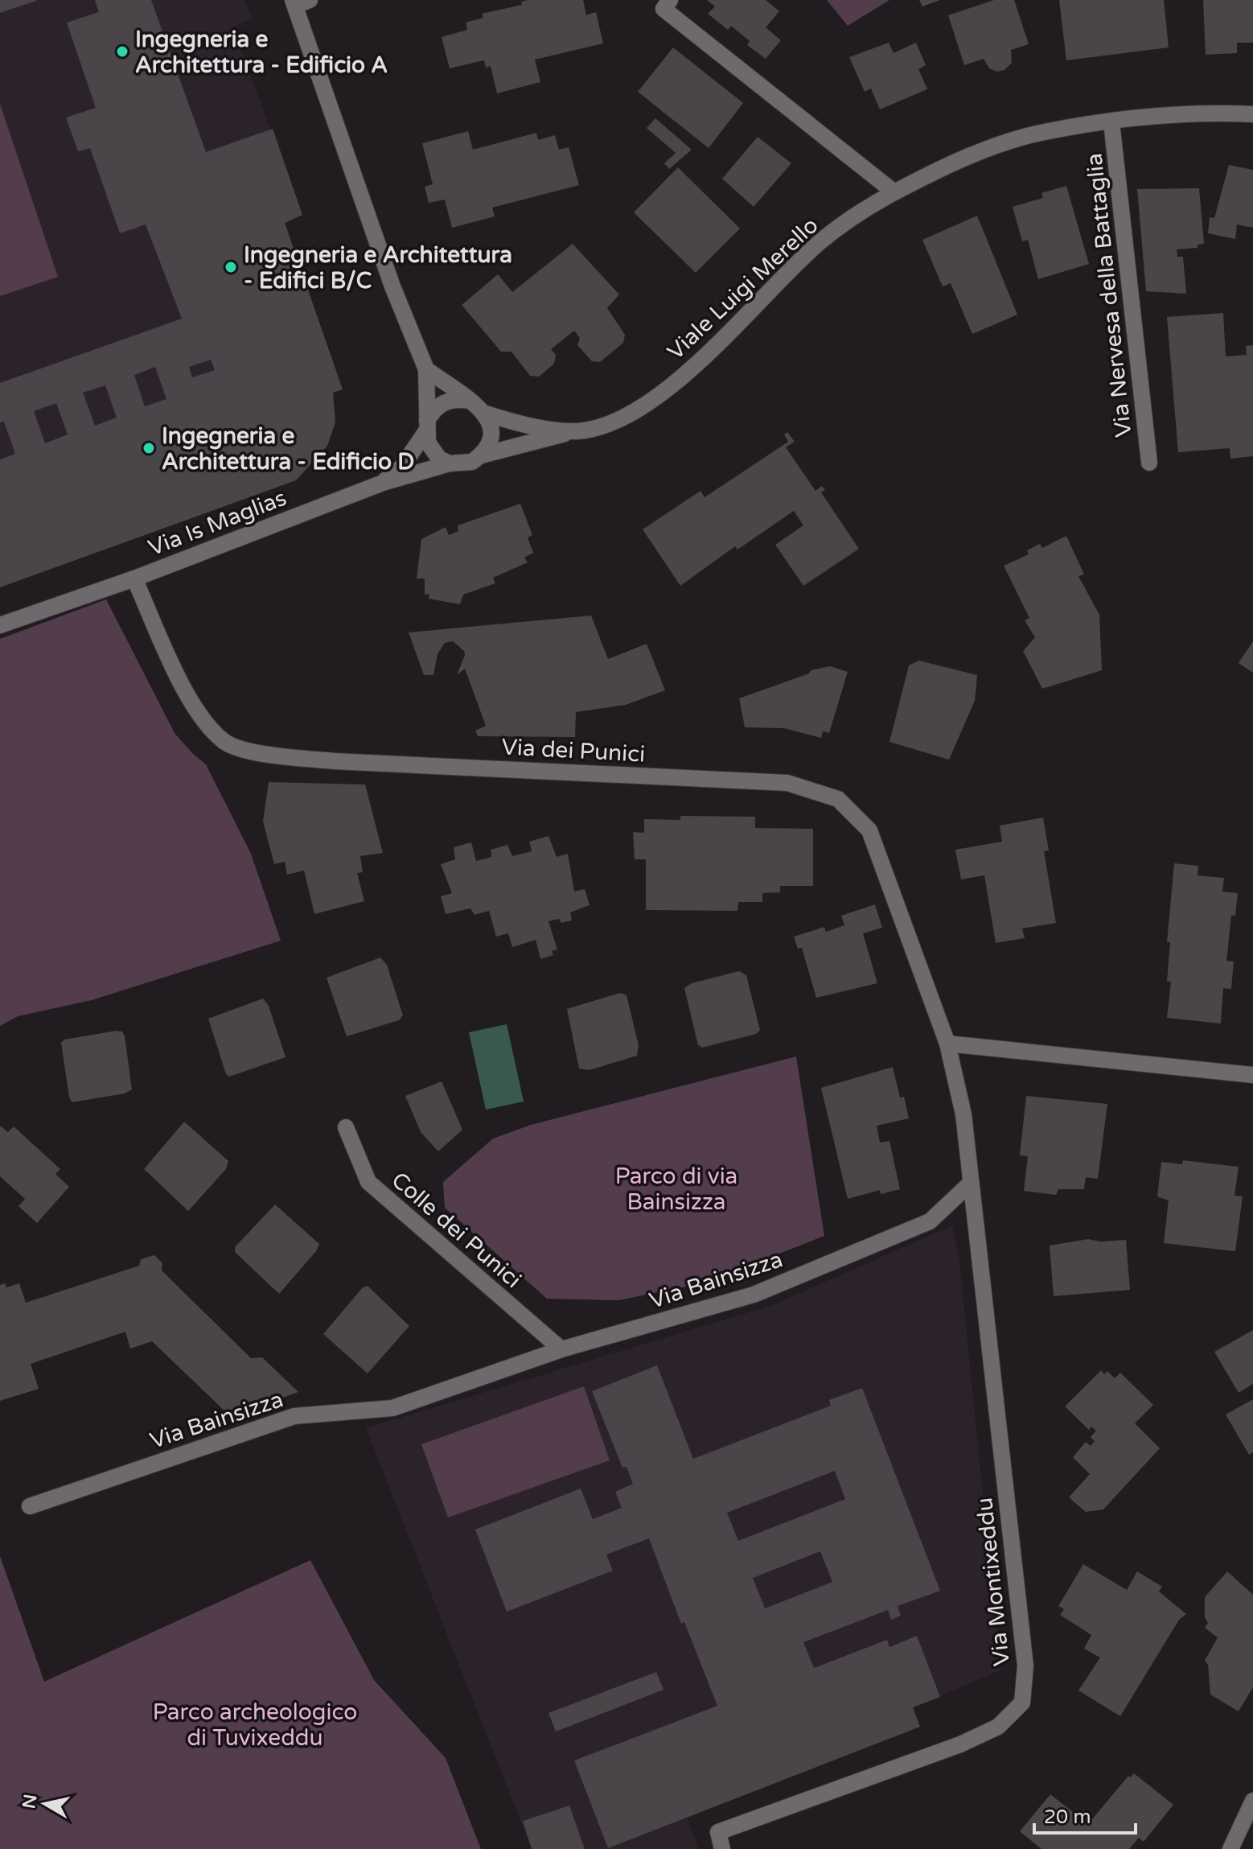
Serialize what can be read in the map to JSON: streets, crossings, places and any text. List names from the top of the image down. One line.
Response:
{"streets":{"street":["Viale Luigi Merello","Via Nervesa della Battaglia","Via Is Maglias","Via dei Punici","Colle dei Punici","Via Bainsizza","Via Montixeddu"]},"crossings":[["Viale Luigi Merello","Via Nervesa della Battaglia"],["Viale Luigi Merello","Via Is Maglias"],["Via Is Maglias","Via dei Punici"],["Colle dei Punici","Via Bainsizza"],["Via Bainsizza","Via Montixeddu"]],"parks":["Parco di via Bainsizza","Parco archeologico di Tuvixeddu"],"places":["Ingegneria e Architettura - Edificio A","Ingegneria e Architettura - Edifici B/C","Ingegneria e Architettura - Edificio D"],"scale_bar":"20 m","north":"left"}
